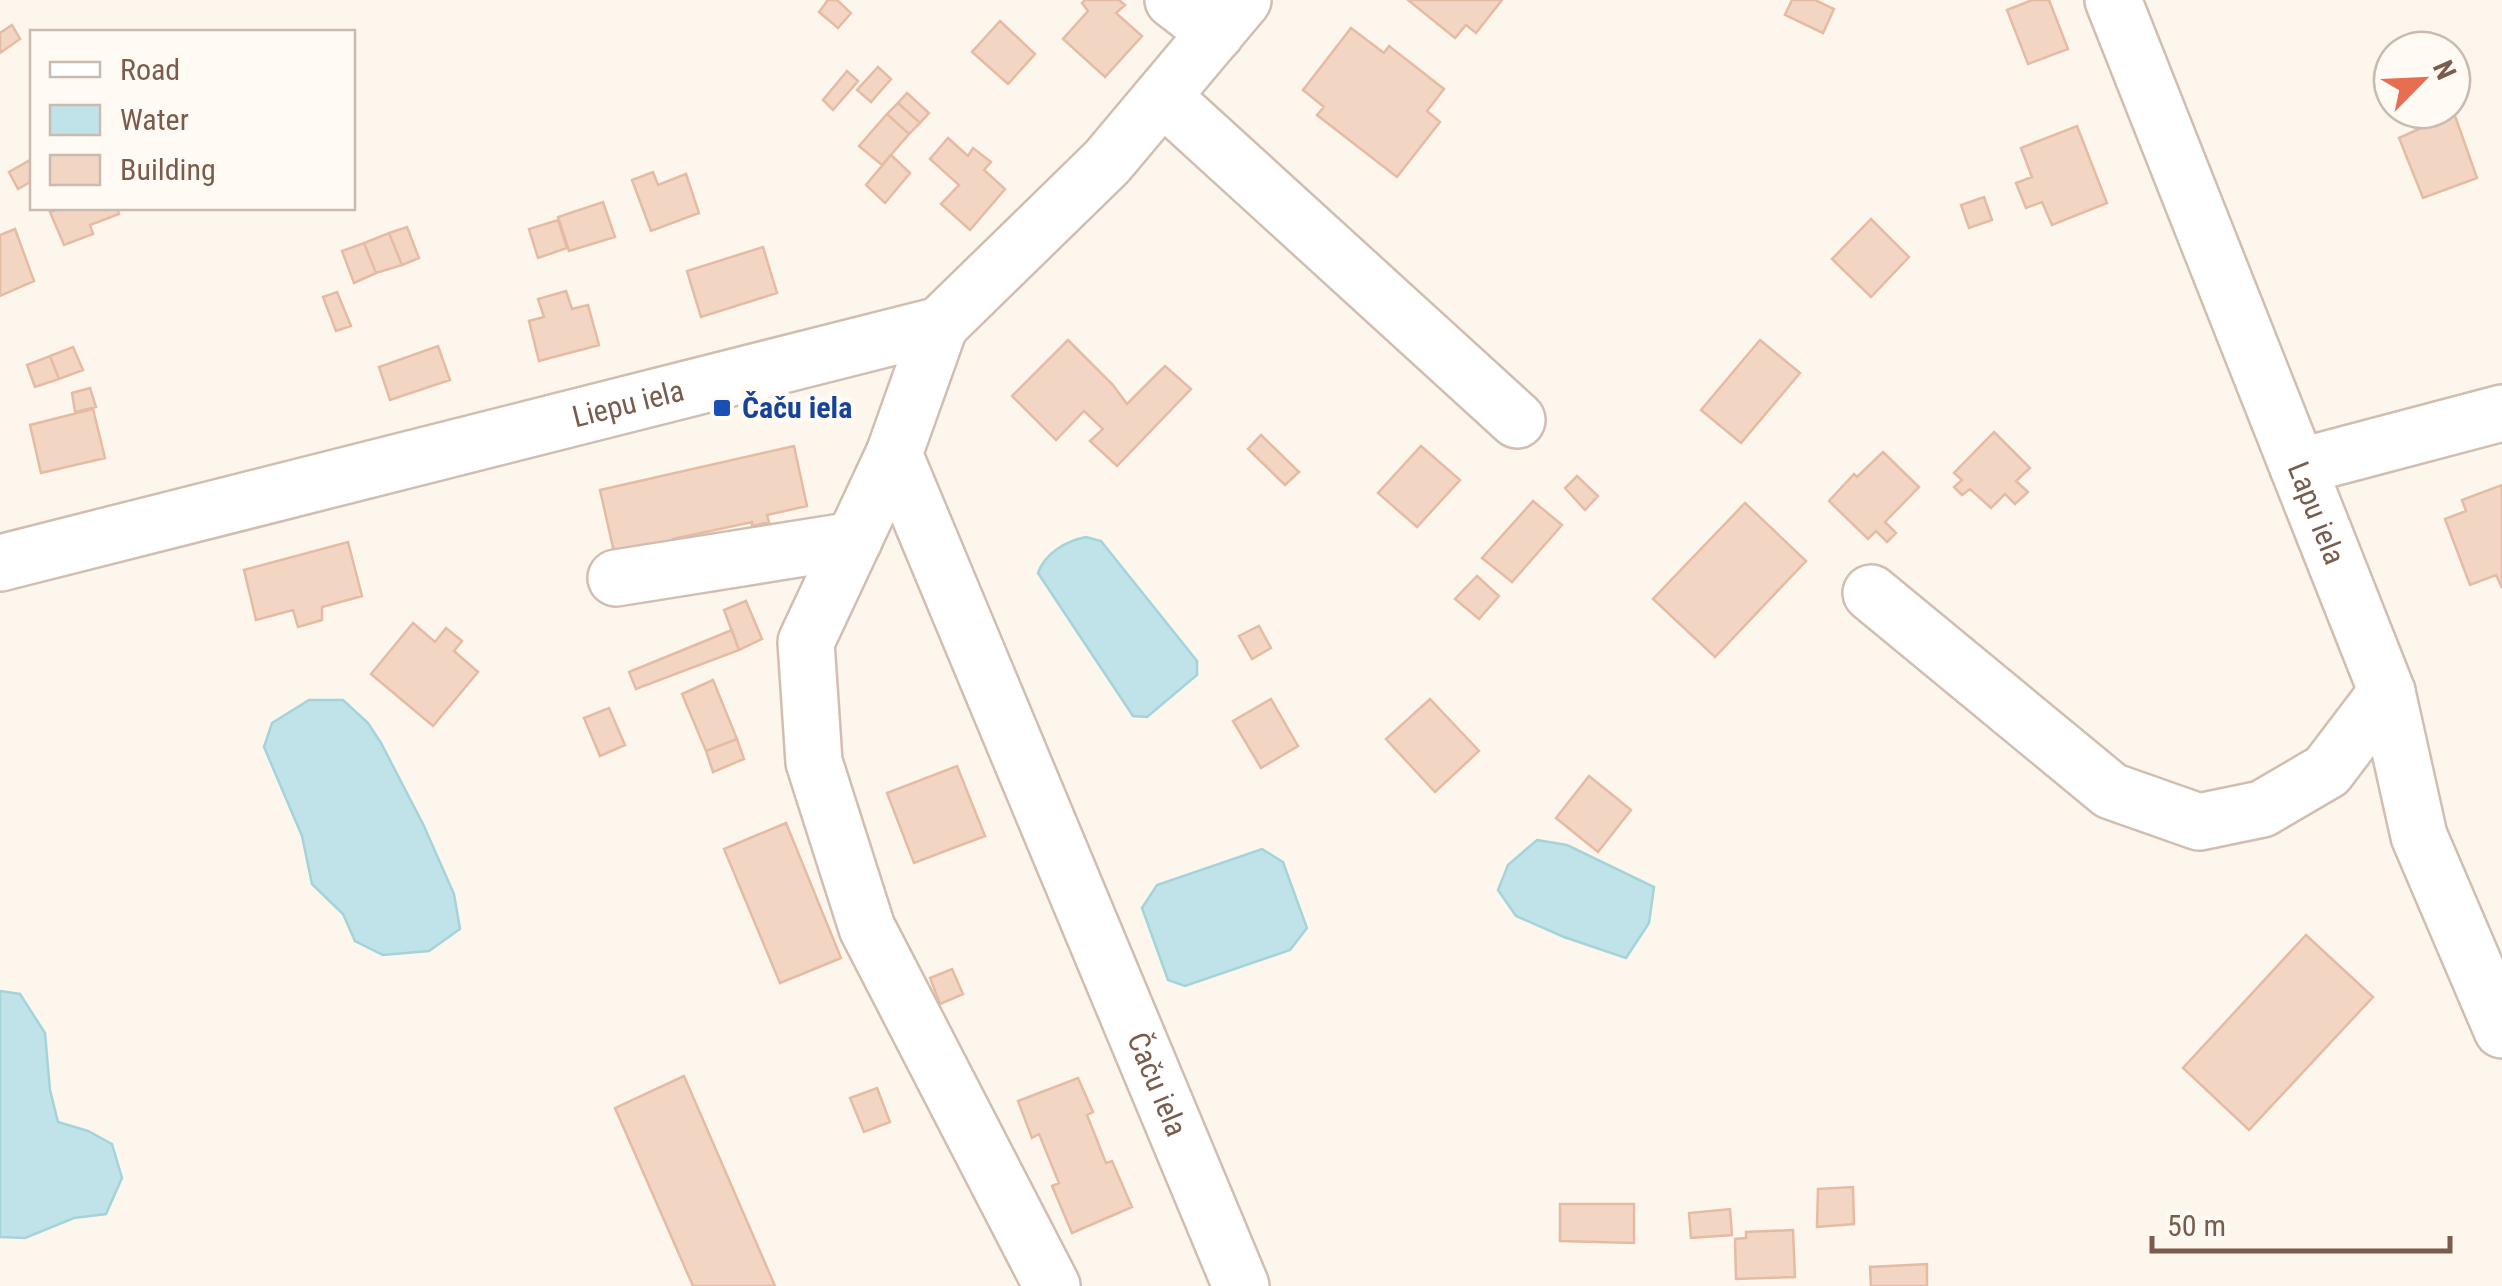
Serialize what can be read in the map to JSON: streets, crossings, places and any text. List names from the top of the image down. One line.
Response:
{"streets":{"street":["Liepu iela","Lapu iela","Čaču iela"]},"places":{"transit":["Čaču iela"]},"legend":["Road","Water","Building"],"scale_bar":"50 m","north":"top right"}
